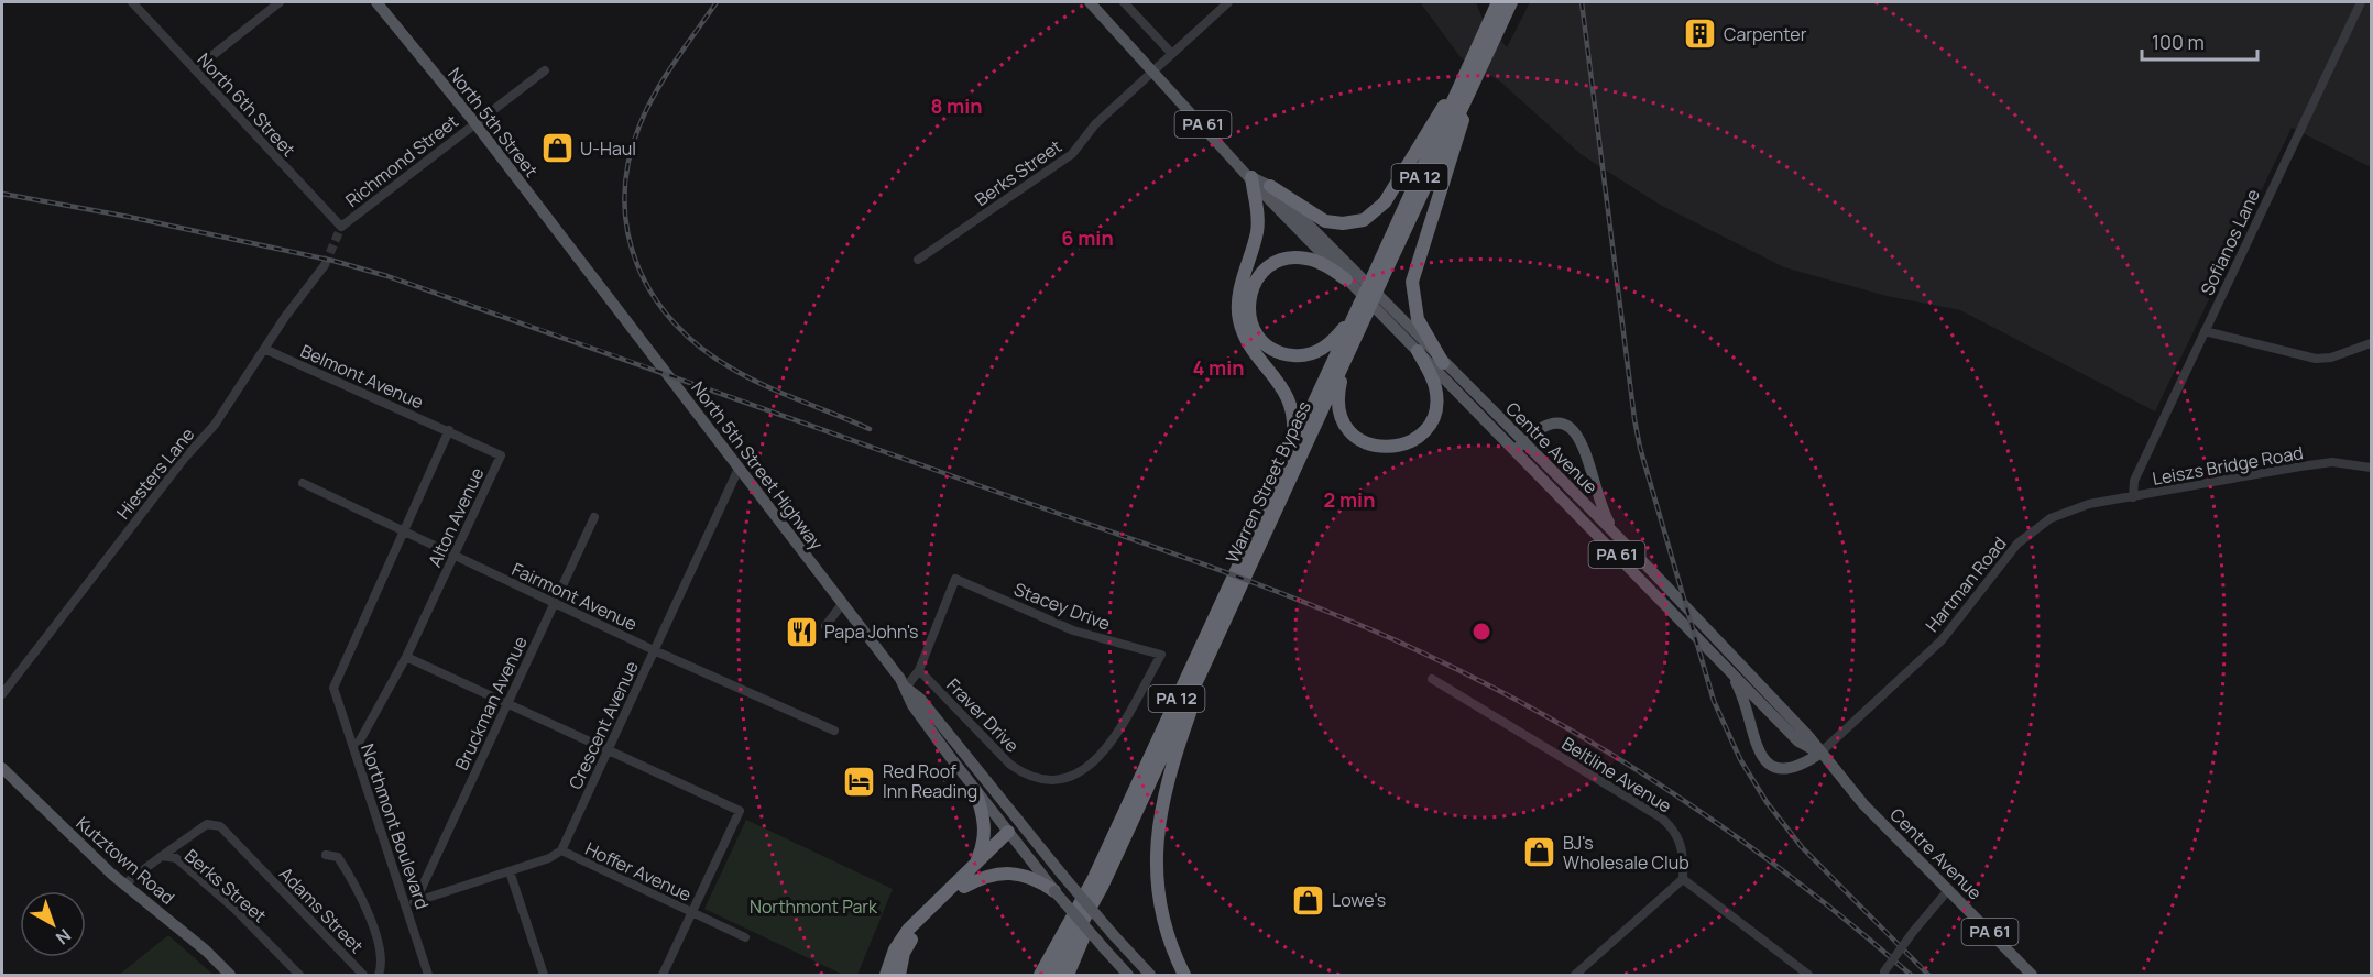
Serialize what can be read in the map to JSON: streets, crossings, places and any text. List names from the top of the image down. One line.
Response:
{"streets":{"highway":["PA 12","Warren Street Bypass"],"main road":["North 5th Street","PA 61","Centre Avenue","North 5th Street Highway","Kutztown Road"],"street":["North 6th Street","Richmond Street","Berks Street","Sofianos Lane","Belmont Avenue","Leiszs Bridge Road","Hiesters Lane","Alton Avenue","Hartman Road","Fairmont Avenue","Stacey Drive","Bruckman Avenue","Fraver Drive","Crescent Avenue","Beltline Avenue","Northmont Boulevard","Hoffer Avenue","Adams Street"]},"crossings":[["North 6th Street","Richmond Street"],["North 5th Street","Richmond Street"],["North 5th Street","North 5th Street Highway"],["Berks Street","Centre Avenue"],["Berks Street","Kutztown Road"],["Berks Street","Adams Street"],["Sofianos Lane","Leiszs Bridge Road"],["Belmont Avenue","Hiesters Lane"],["Belmont Avenue","Alton Avenue"],["Centre Avenue","Hartman Road"],["North 5th Street Highway","Crescent Avenue"],["Leiszs Bridge Road","Hartman Road"],["Alton Avenue","Fairmont Avenue"],["Alton Avenue","Northmont Boulevard"],["Fairmont Avenue","Bruckman Avenue"],["Fairmont Avenue","Crescent Avenue"],["Fairmont Avenue","Northmont Boulevard"],["Stacey Drive","Fraver Drive"],["Bruckman Avenue","Northmont Boulevard"],["Bruckman Avenue","Hoffer Avenue"],["Crescent Avenue","Hoffer Avenue"],["Northmont Boulevard","Hoffer Avenue"]],"parks":["Northmont Park"],"places":{"building":["Carpenter"],"shop":["U-Haul","BJ's Wholesale Club","Lowe's"],"restaurant":["Papa John's"],"hotel":["Red Roof Inn Reading"]},"scale_bar":"100 m","north":"bottom right","rings":["8 min","6 min","4 min","2 min"]}
